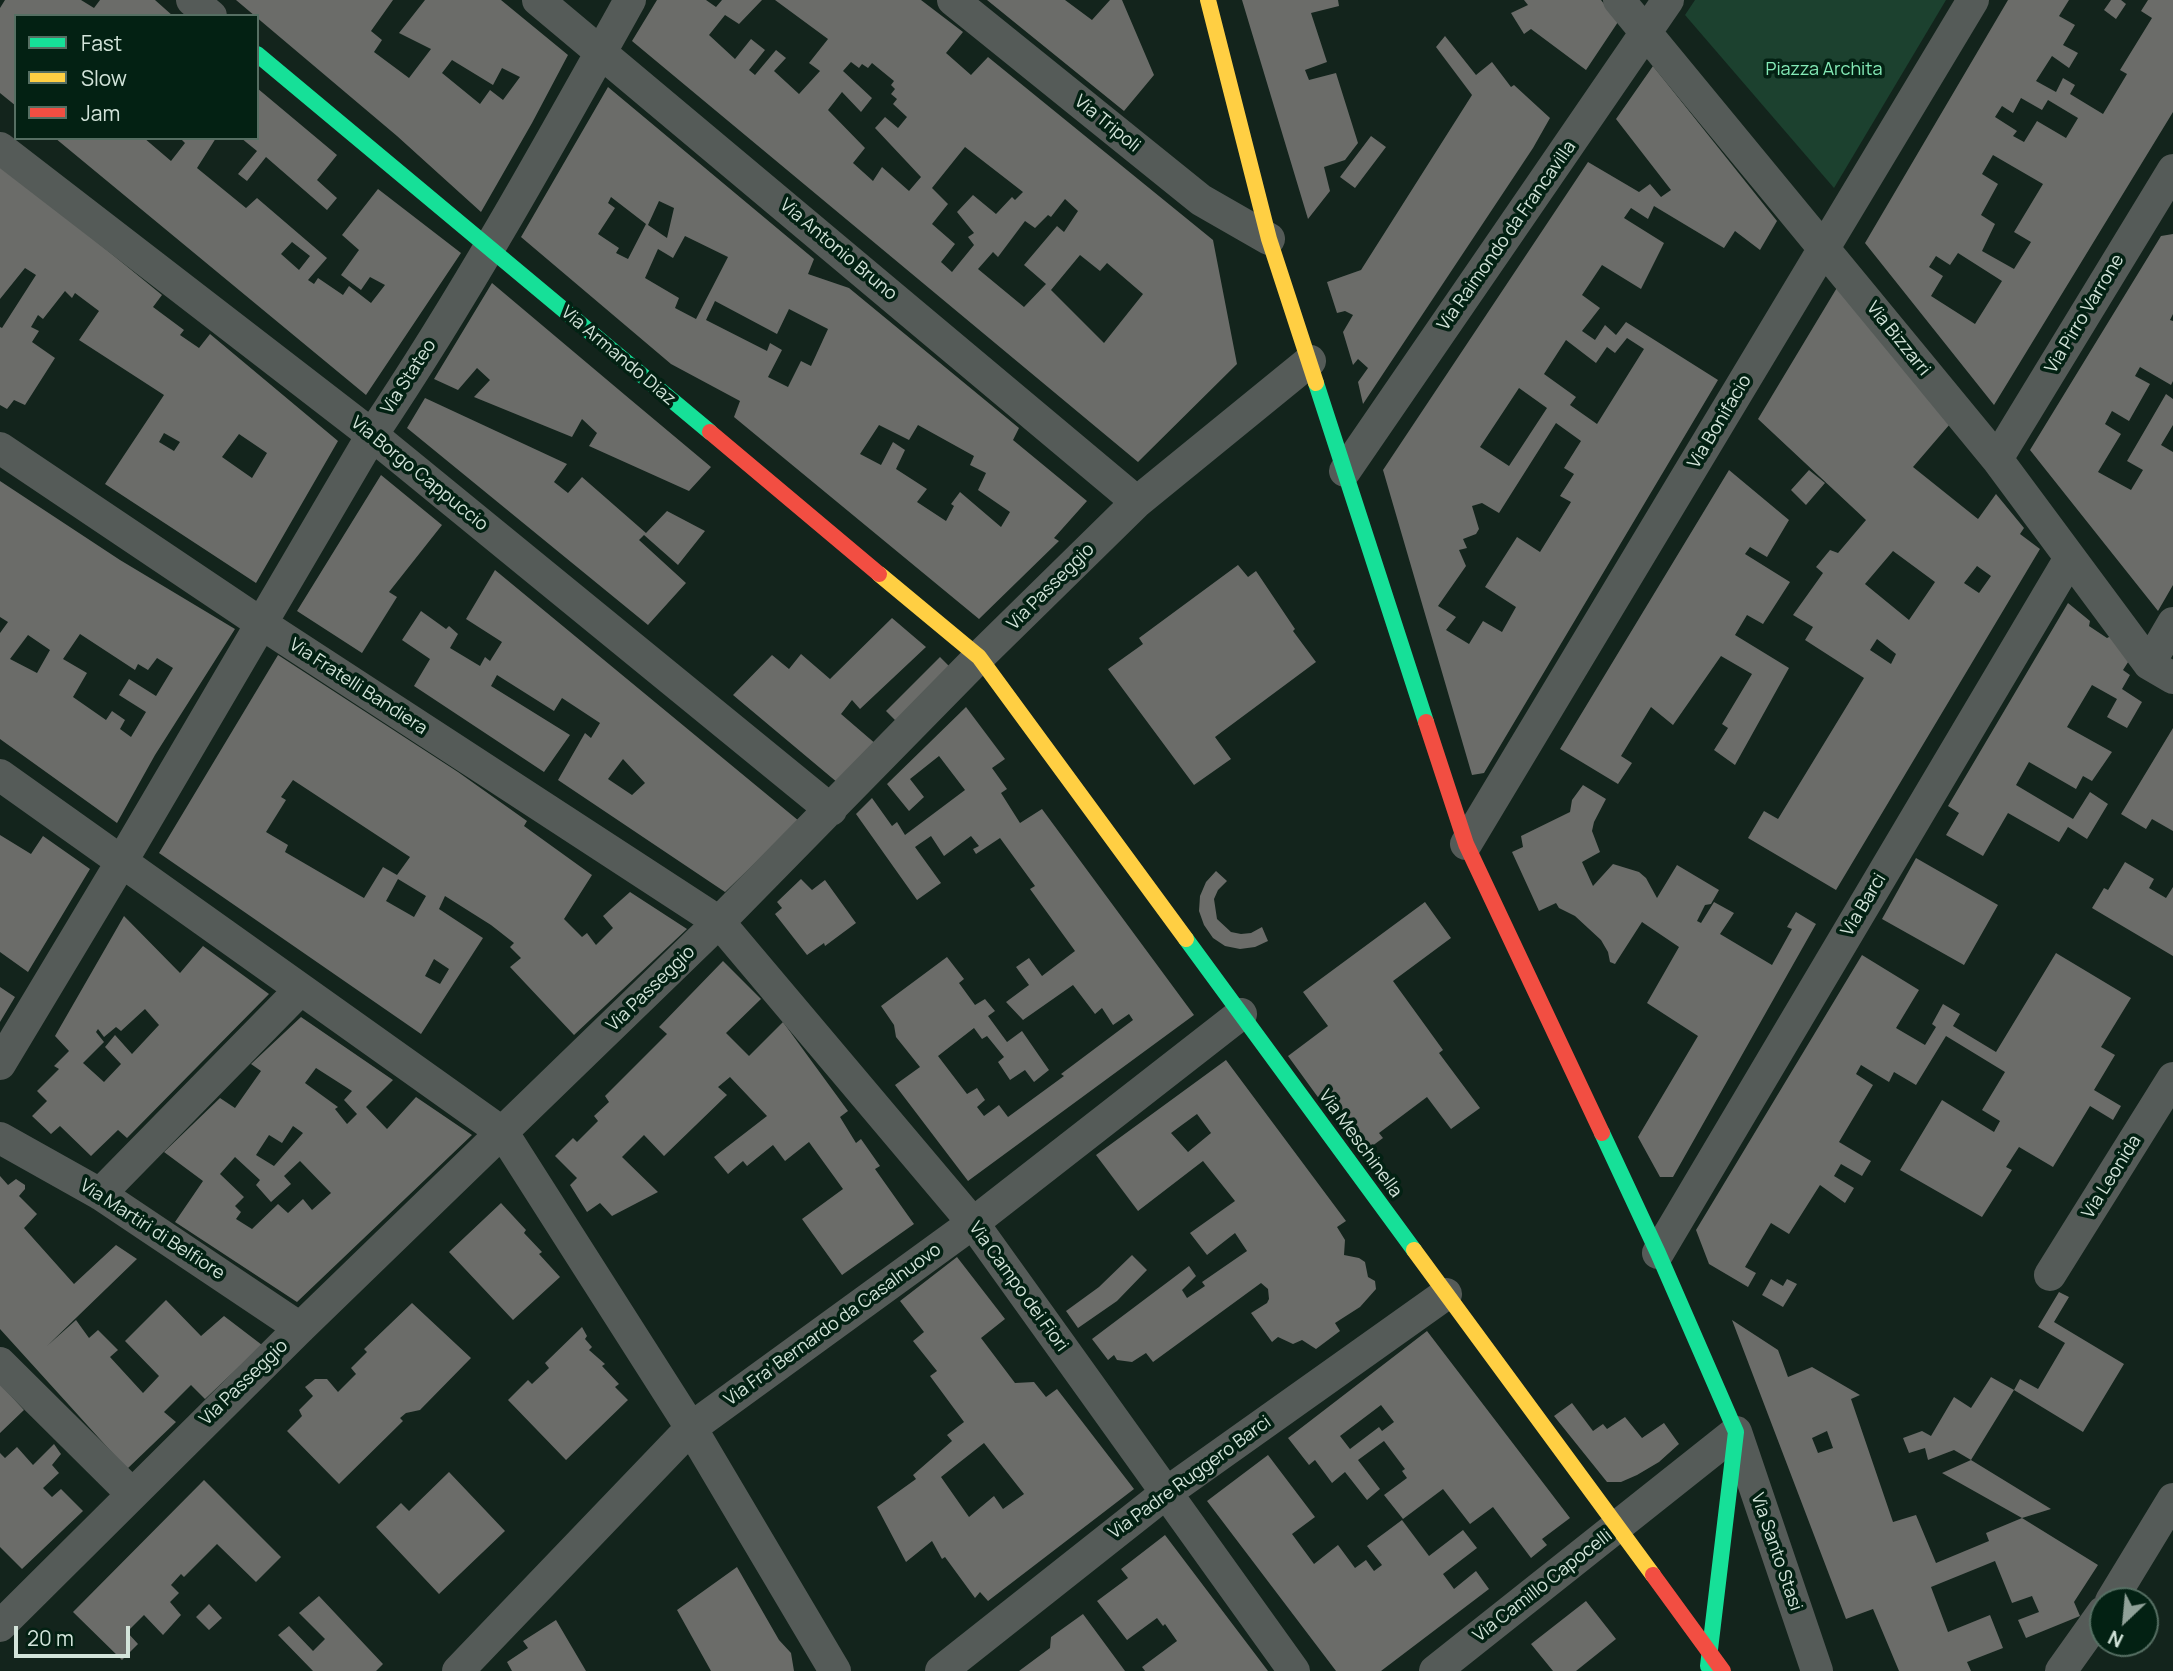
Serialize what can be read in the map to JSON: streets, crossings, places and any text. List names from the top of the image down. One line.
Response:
{"streets":{"street":["Via Tripoli","Via Raimondo da Francavilla","Via Antonio Bruno","Via Pirro Varrone","Via Bizzarri","Via Armando Diaz","Via Stateo","Via Bonifacio","Via Borgo Cappuccio","Via Passeggio","Via Fratelli Bandiera","Via Barci","Via Meschinella","Via Leonida","Via Martiri di Belfiore","Via Campo dei Fiori","Via Fra' Bernardo da Casalnuovo","Via Padre Ruggero Barci","Via Santo Stasi","Via Camillo Capocelli"]},"crossings":[["Via Raimondo da Francavilla","Via Bizzarri"],["Via Antonio Bruno","Via Stateo"],["Via Antonio Bruno","Via Passeggio"],["Via Pirro Varrone","Via Bizzarri"],["Via Bizzarri","Via Bonifacio"],["Via Bizzarri","Via Barci"],["Via Armando Diaz","Via Stateo"],["Via Armando Diaz","Via Passeggio"],["Via Armando Diaz","Via Meschinella"],["Via Stateo","Via Borgo Cappuccio"],["Via Stateo","Via Fratelli Bandiera"],["Via Borgo Cappuccio","Via Passeggio"],["Via Passeggio","Via Fratelli Bandiera"],["Via Passeggio","Via Meschinella"],["Via Passeggio","Via Martiri di Belfiore"],["Via Passeggio","Via Campo dei Fiori"],["Via Fratelli Bandiera","Via Campo dei Fiori"],["Via Meschinella","Via Fra' Bernardo da Casalnuovo"],["Via Meschinella","Via Padre Ruggero Barci"],["Via Meschinella","Via Camillo Capocelli"],["Via Campo dei Fiori","Via Fra' Bernardo da Casalnuovo"],["Via Campo dei Fiori","Via Padre Ruggero Barci"],["Via Santo Stasi","Via Camillo Capocelli"]],"parks":["Piazza Archita"],"legend":["Fast","Slow","Jam"],"scale_bar":"20 m","north":"bottom left"}
